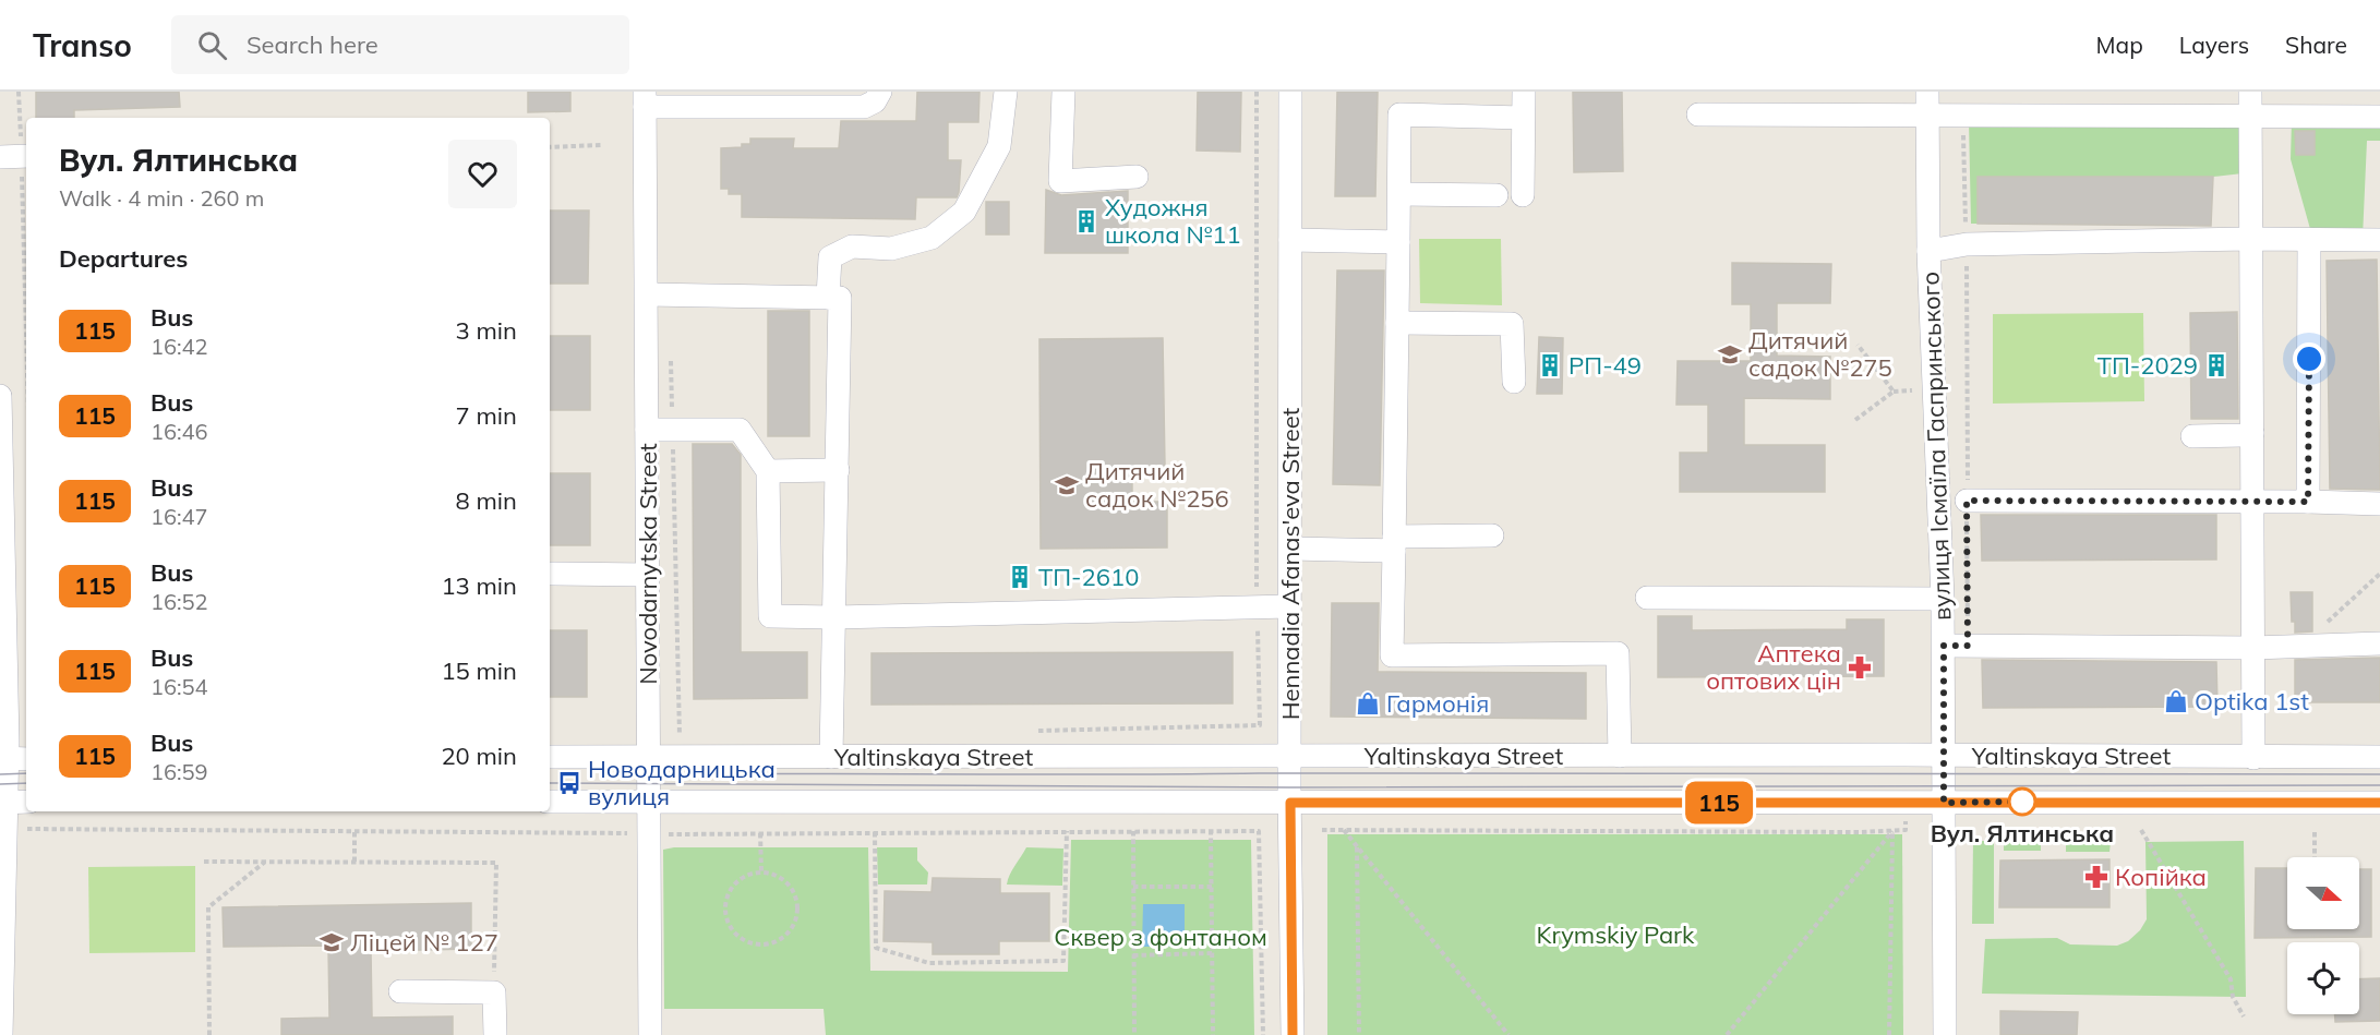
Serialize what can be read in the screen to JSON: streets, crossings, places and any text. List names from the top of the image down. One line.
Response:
{"streets":{"street":["вулиця Ісмаїла Гаспринського","Novodarnytska Street","Hennadia Afanas'eva Street","Yaltinskaya Street"]},"crossings":[["вулиця Ісмаїла Гаспринського","Yaltinskaya Street"],["Novodarnytska Street","Yaltinskaya Street"],["Hennadia Afanas'eva Street","Yaltinskaya Street"]],"parks":["Krymskiy Park","Сквер з фонтаном"],"places":{"building":["Художня школа №11","РП-49","ТП-2029","ТП-2610"],"school or university":["Дитячий садок №275","Дитячий садок №256","Ліцей № 127"],"pharmacy":["Аптека оптових цін","Копійка"],"shop":["Оptika 1st","Гармонія"],"bus stop":["Новодарницька вулиця"],"other":["Вул. Ялтинська"]},"lines":["bus line 115"],"north":"right","page":{"header":"Transo","search":"Search here","nav":["Map","Layers","Share"],"on_map":"115","heading":[["Вул. Ялтинська","Walk · 4 min · 260 m"],"Departures"],"list":[{"mark":"115","name":"Bus","note":"16:42","value":"3 min"},{"mark":"115","name":"Bus","note":"16:46","value":"7 min"},{"mark":"115","name":"Bus","note":"16:47","value":"8 min"},{"mark":"115","name":"Bus","note":"16:52","value":"13 min"},{"mark":"115","name":"Bus","note":"16:54","value":"15 min"},{"mark":"115","name":"Bus","note":"16:59","value":"20 min"}]}}
